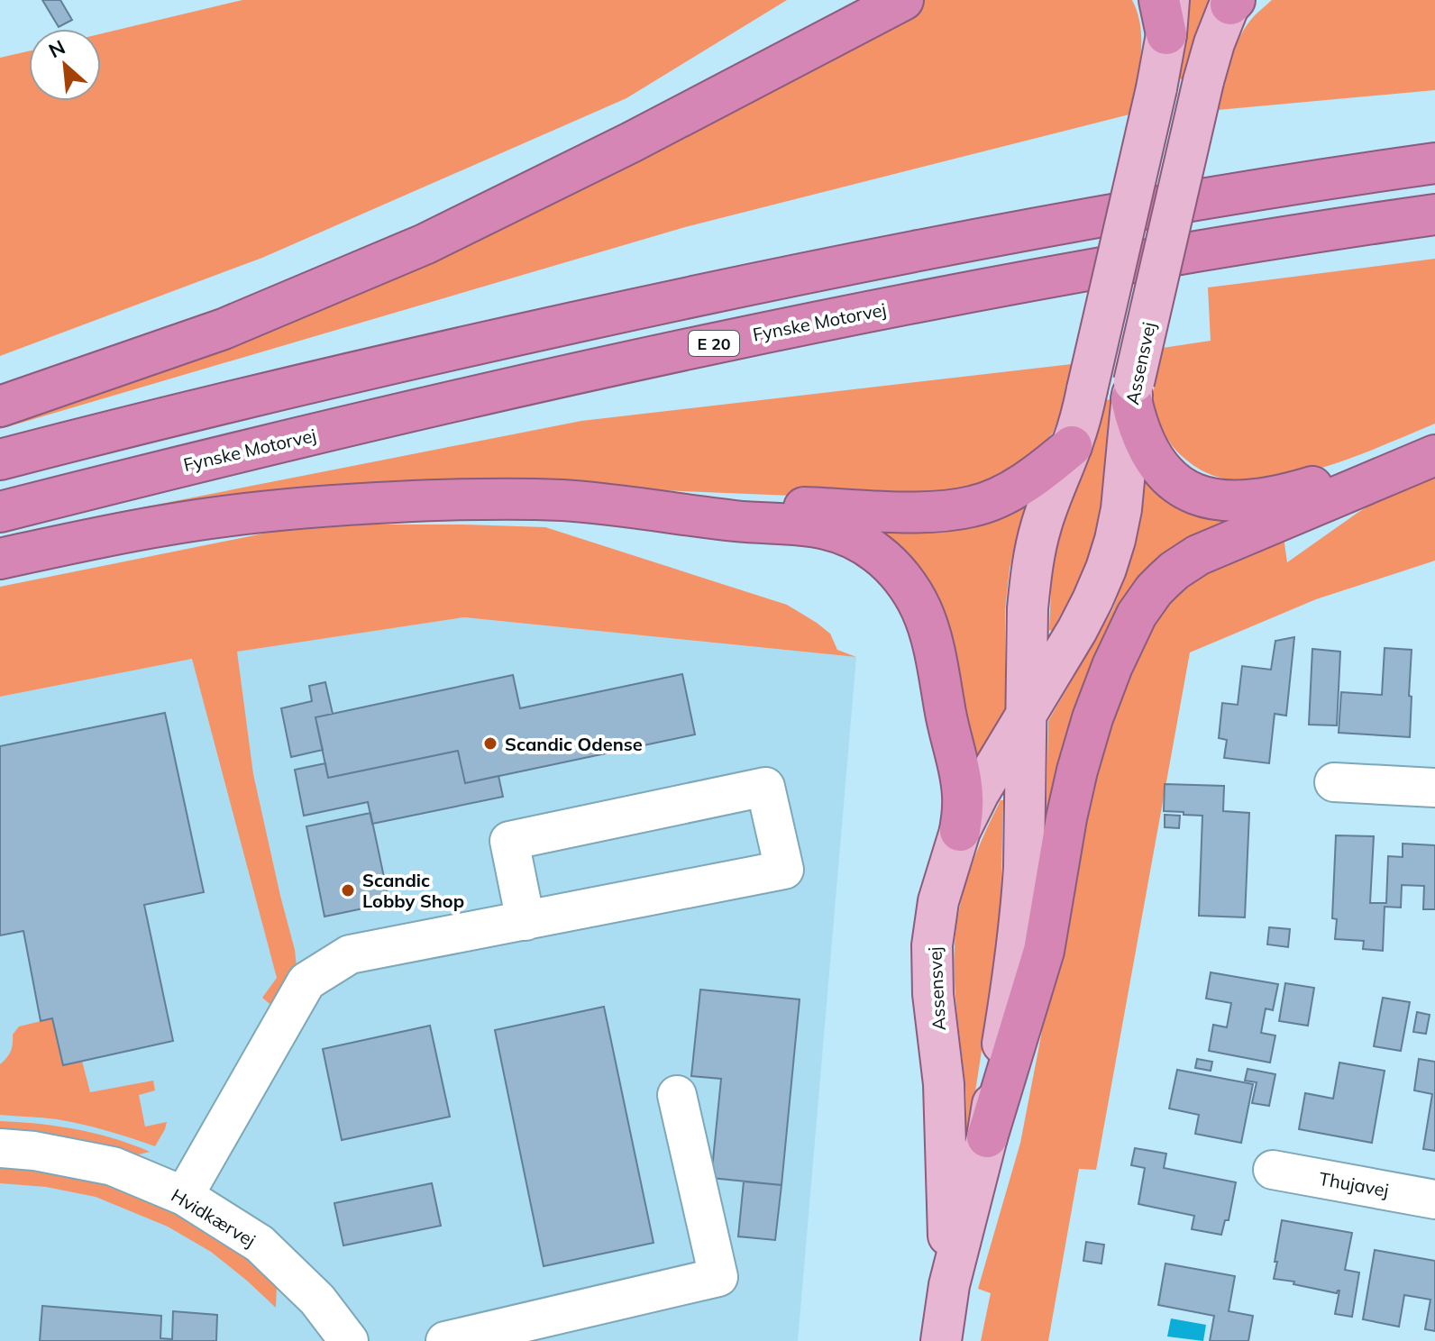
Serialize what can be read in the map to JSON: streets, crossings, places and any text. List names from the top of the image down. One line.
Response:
{"streets":{"highway":["Fynske Motorvej","E 20"],"main road":["Assensvej"],"street":["Thujavej","Hvidkærvej"]},"places":["Scandic Odense","Scandic Lobby Shop"],"north":"top left"}
